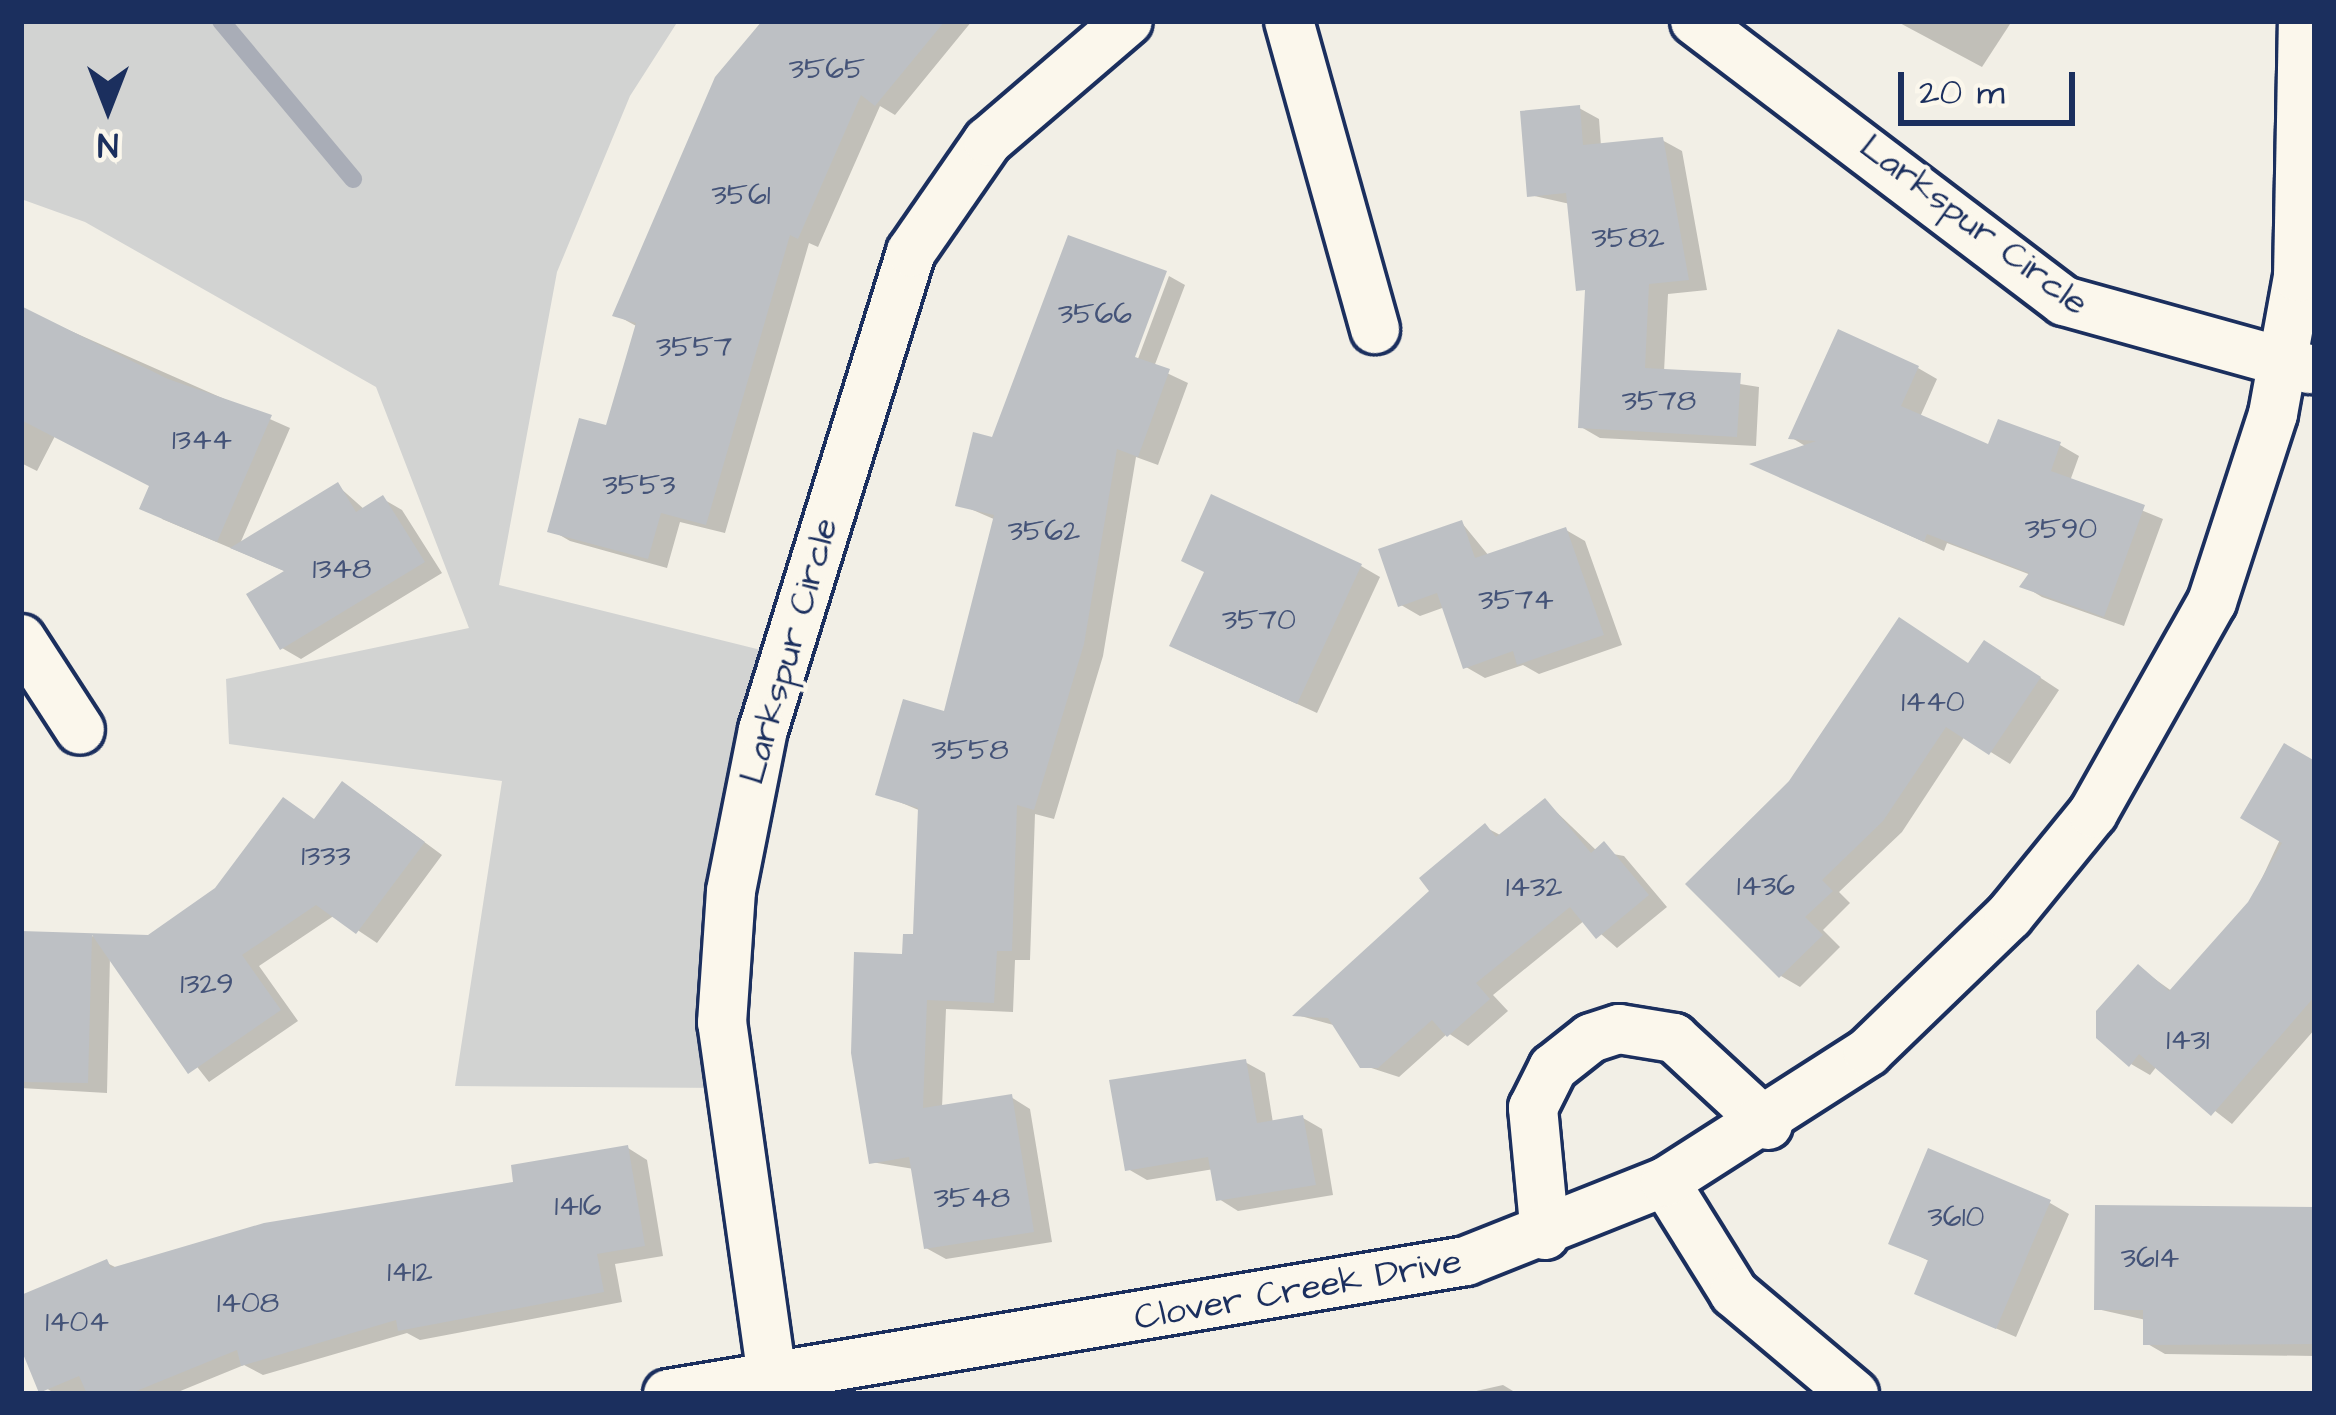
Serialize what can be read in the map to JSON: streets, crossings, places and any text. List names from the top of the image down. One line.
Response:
{"streets":{"street":["Larkspur Circle","Clover Creek Drive"]},"crossings":[["Larkspur Circle","Clover Creek Drive"]],"house_numbers":["3565","3561","3582","3566","3557","3578","1344","3553","3590","3562","1348","3574","3570","1440","3558","1333","1436","1432","1329","1431","3548","1416","3610","3614","1412","1408","1404"],"scale_bar":"20 m","north":"bottom"}
